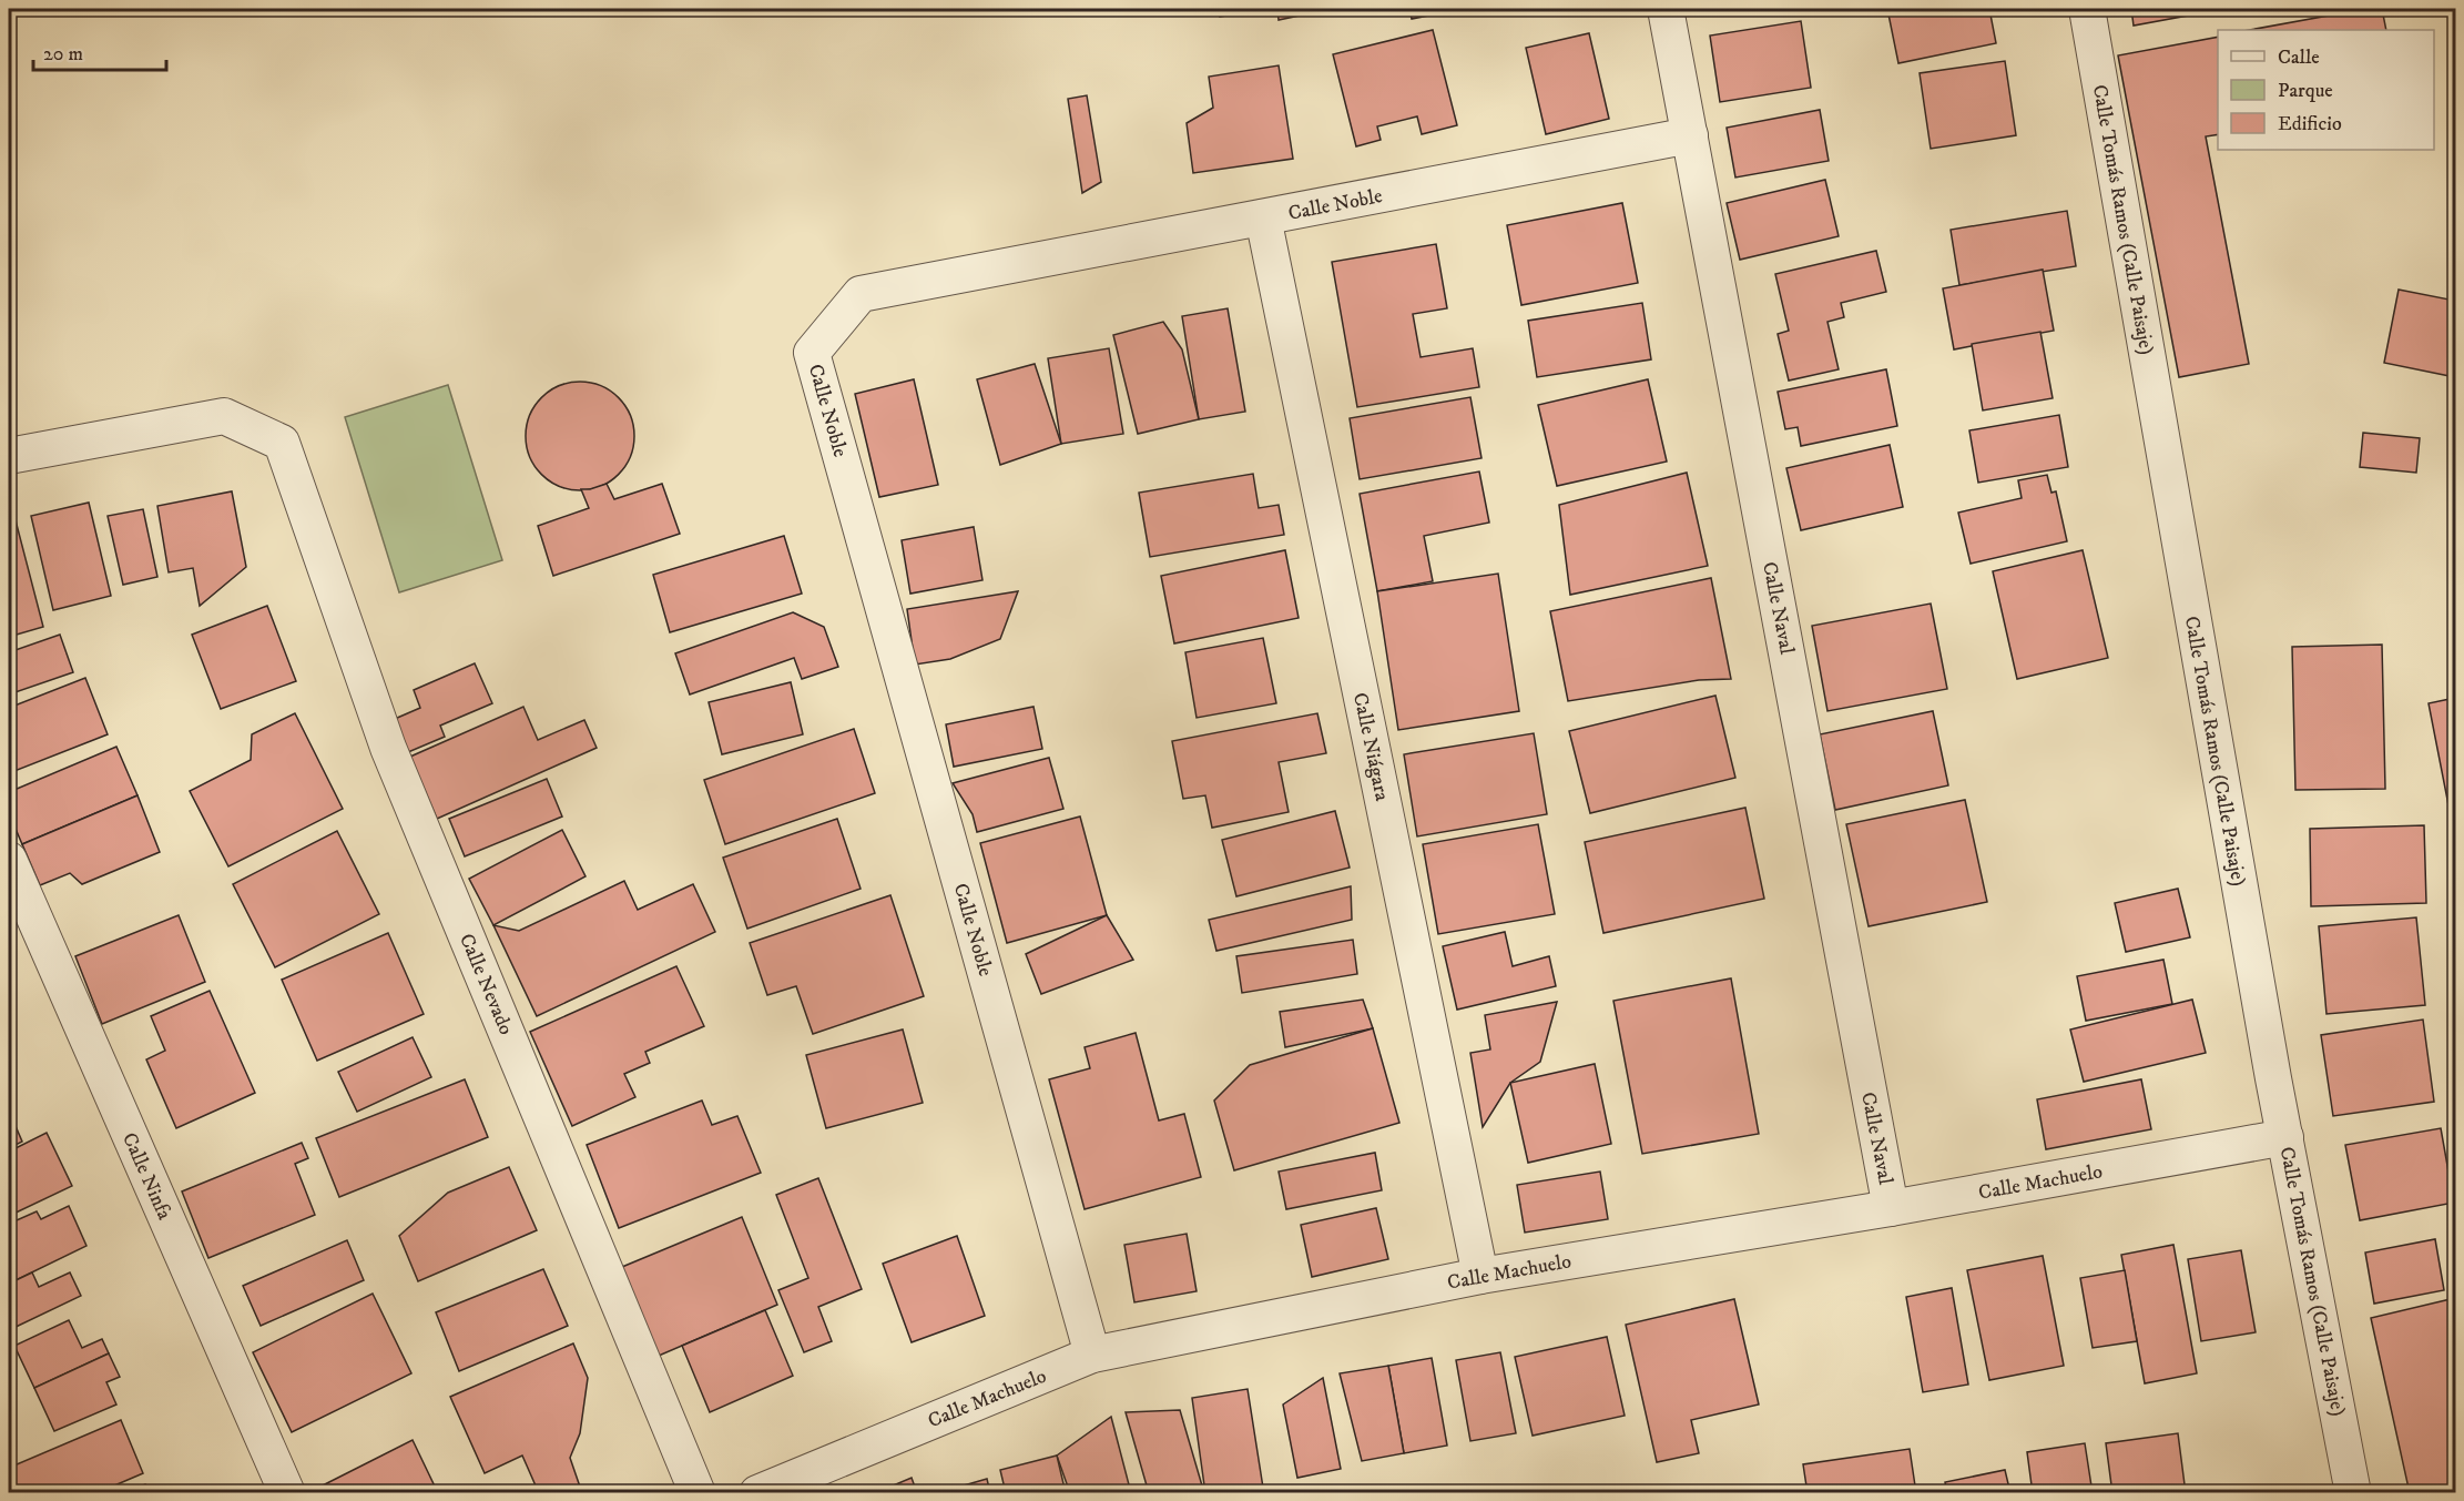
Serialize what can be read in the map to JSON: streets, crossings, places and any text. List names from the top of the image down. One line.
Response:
{"streets":{"street":["Calle Noble","Calle Tomás Ramos (Calle Paisaje)","Calle Naval","Calle Niágara","Calle Nevado","Calle Ninfa","Calle Machuelo"]},"crossings":[["Calle Noble","Calle Naval"],["Calle Noble","Calle Niágara"],["Calle Noble","Calle Machuelo"],["Calle Tomás Ramos (Calle Paisaje)","Calle Machuelo"],["Calle Naval","Calle Machuelo"],["Calle Niágara","Calle Machuelo"]],"legend":["Calle","Parque","Edificio"],"scale_bar":"20 m"}
